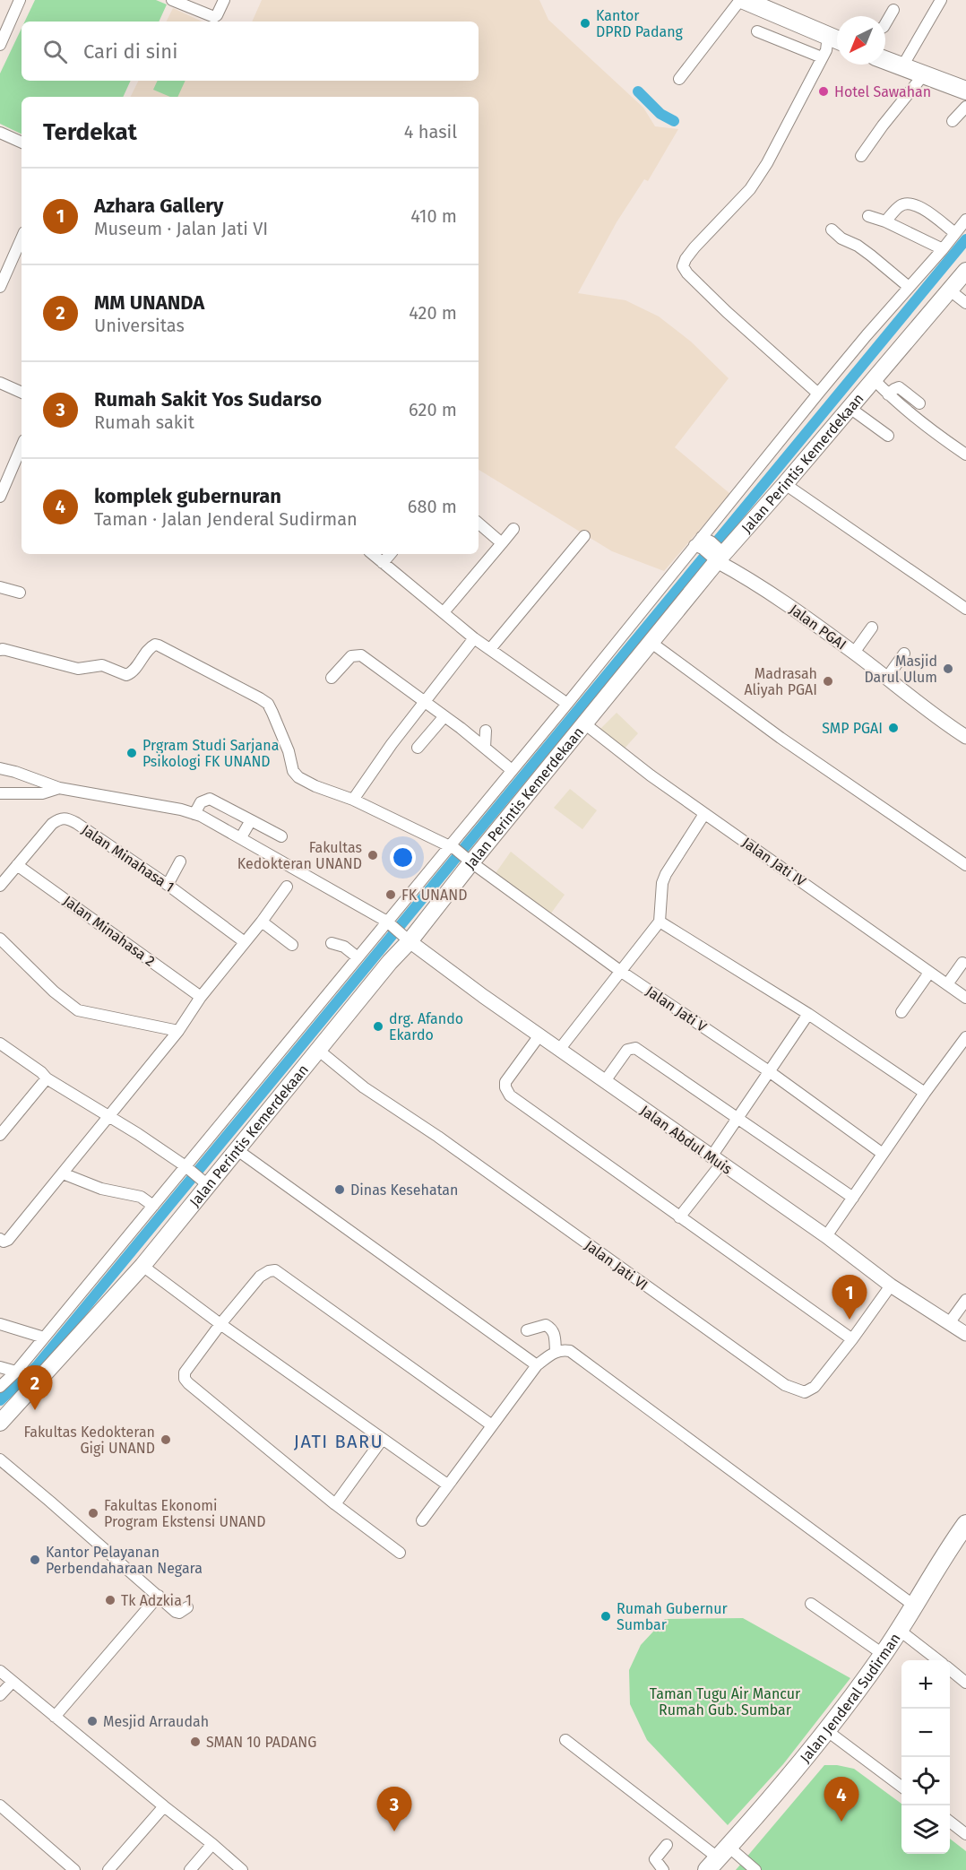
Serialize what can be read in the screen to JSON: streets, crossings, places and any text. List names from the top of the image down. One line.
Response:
{"streets":{"main road":["Jalan Perintis Kemerdekaan","Jalan Jenderal Sudirman"],"street":["Jalan PGAI","Jalan Minahasa 1","Jalan Jati IV","Jalan Minahasa 2","Jalan Jati V","Jalan Abdul Muis","Jalan Jati VI"]},"crossings":[["Jalan Perintis Kemerdekaan","Jalan PGAI"],["Jalan Perintis Kemerdekaan","Jalan Jati IV"],["Jalan Perintis Kemerdekaan","Jalan Jati V"],["Jalan Perintis Kemerdekaan","Jalan Abdul Muis"],["Jalan Perintis Kemerdekaan","Jalan Jati VI"],["Jalan Minahasa 1","Jalan Minahasa 2"],["Jalan Abdul Muis","Jalan Jati VI"]],"districts":["JATI BARU"],"parks":["Taman Tugu Air Mancur Rumah Gub. Sumbar"],"places":["Kantor DPRD Padang","Hotel Sawahan","Masjid Darul Ulum","Madrasah Aliyah PGAI","SMP PGAI","Prgram Studi Sarjana Psikologi FK UNAND","Fakultas Kedokteran UNAND","FK UNAND","drg. Afando Ekardo","Dinas Kesehatan","Fakultas Kedokteran Gigi UNAND","Fakultas Ekonomi Program Ekstensi UNAND","Kantor Pelayanan Perbendaharaan Negara","Tk Adzkia 1","Rumah Gubernur Sumbar","Mesjid Arraudah","SMAN 10 PADANG"],"north":"bottom left","page":{"search":"Cari di sini","heading":["Terdekat","4 hasil"],"list":[{"mark":"1","name":"Azhara Gallery","note":"Museum · Jalan Jati VI","value":"410 m"},{"mark":"2","name":"MM UNANDA","note":"Universitas","value":"420 m"},{"mark":"3","name":"Rumah Sakit Yos Sudarso","note":"Rumah sakit","value":"620 m"},{"mark":"4","name":"komplek gubernuran","note":"Taman · Jalan Jenderal Sudirman","value":"680 m"}],"pins":["1","2","4","3"],"map_buttons":["+","−"]}}
